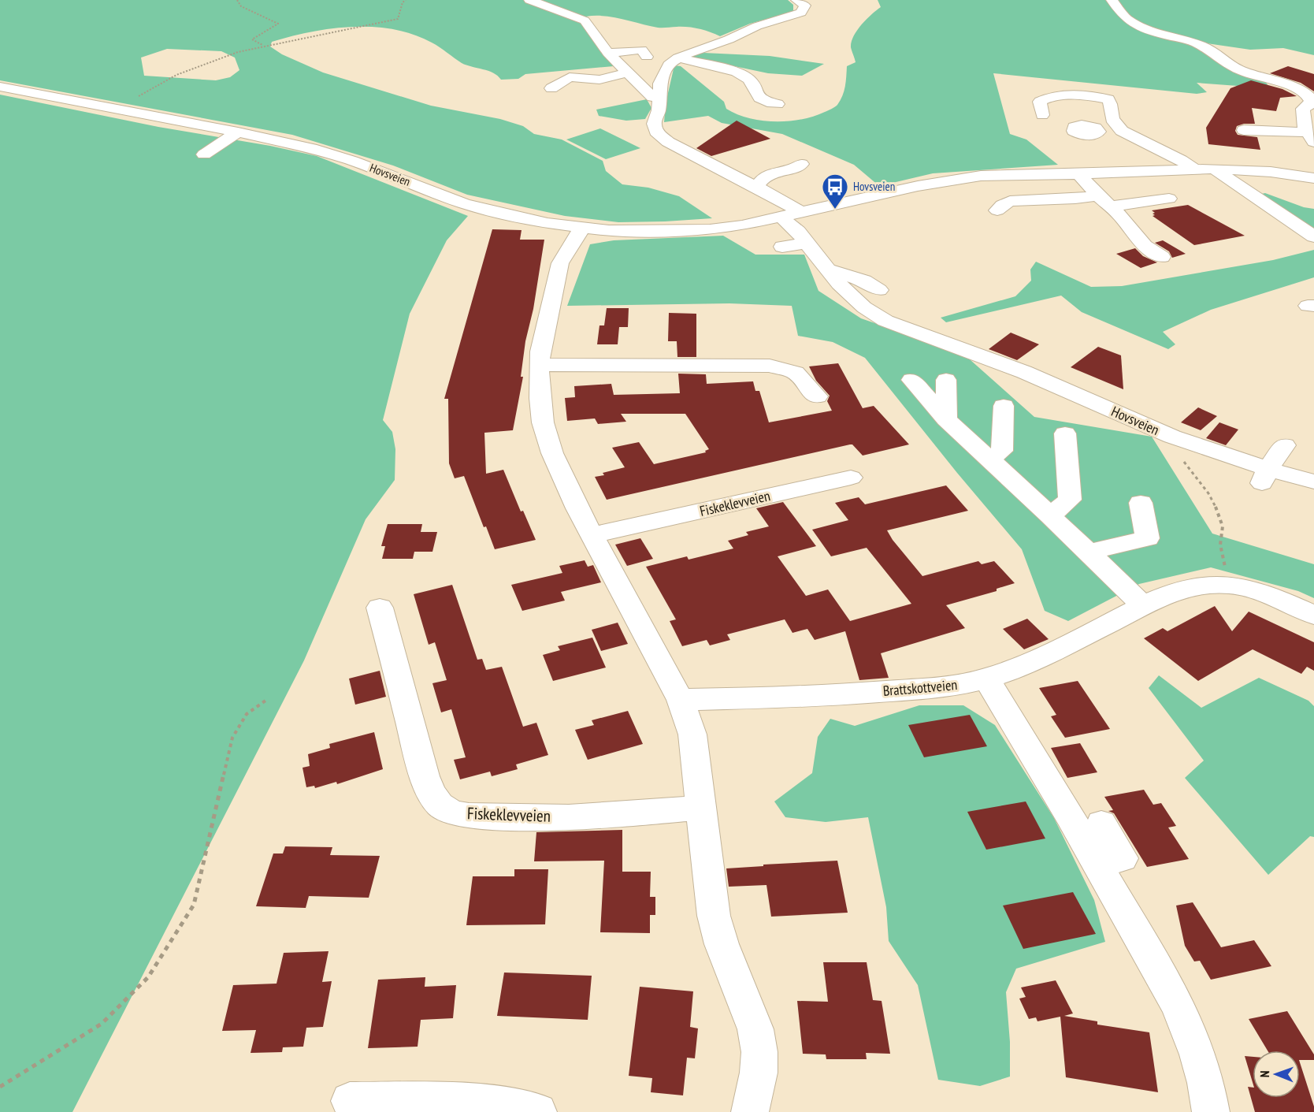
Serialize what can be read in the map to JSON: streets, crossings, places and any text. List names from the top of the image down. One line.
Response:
{"streets":{"street":["Hovsveien","Fiskeklevveien","Brattskottveien"]},"places":{"bus stop":["Hovsveien"]},"north":"left"}
